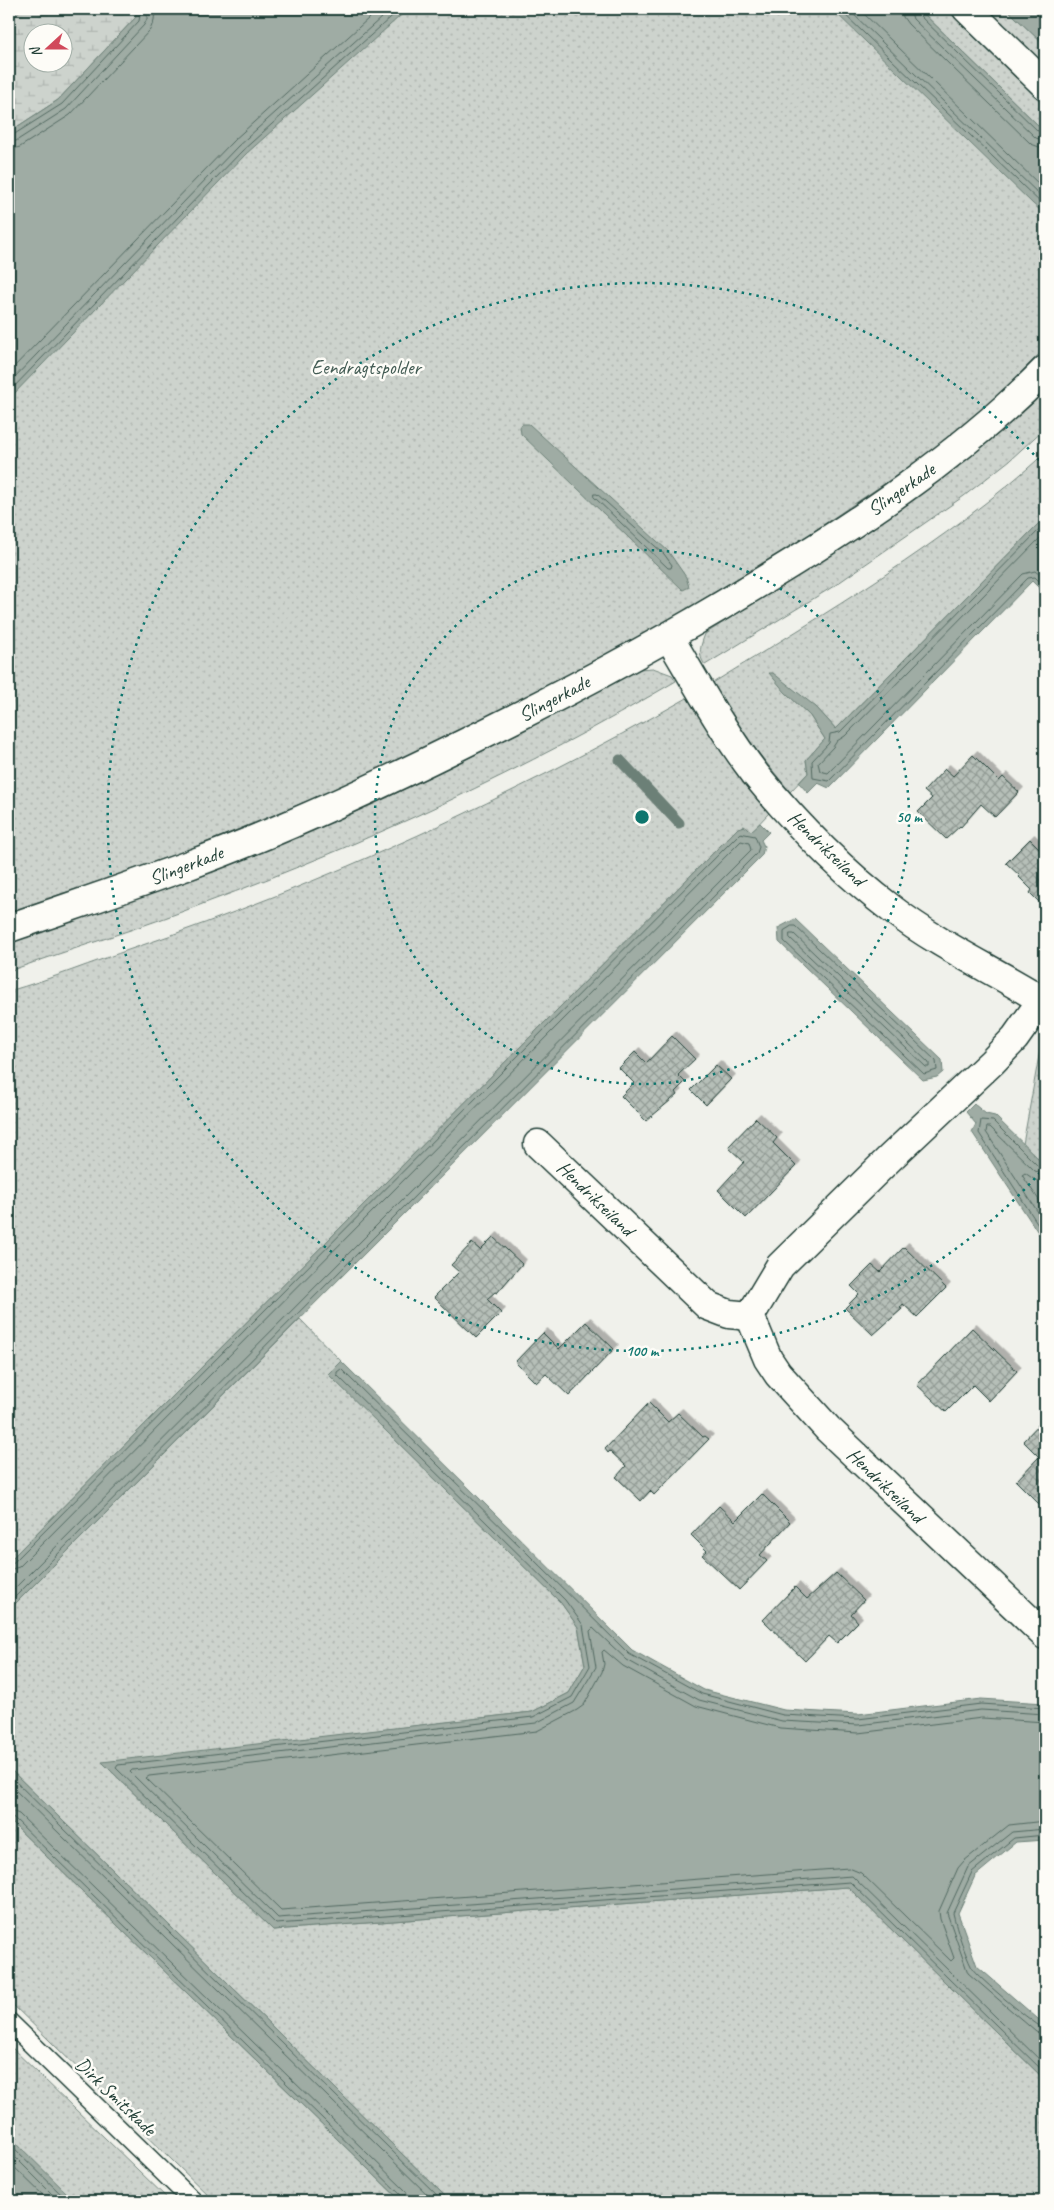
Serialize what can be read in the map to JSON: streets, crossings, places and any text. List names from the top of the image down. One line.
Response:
{"streets":{"street":["Slingerkade","Hendrikseiland"],"lane":["Dirk Smitskade"]},"crossings":[["Slingerkade","Hendrikseiland"]],"parks":["Eendragtspolder"],"north":"left","rings":["50 m","100 m"]}
